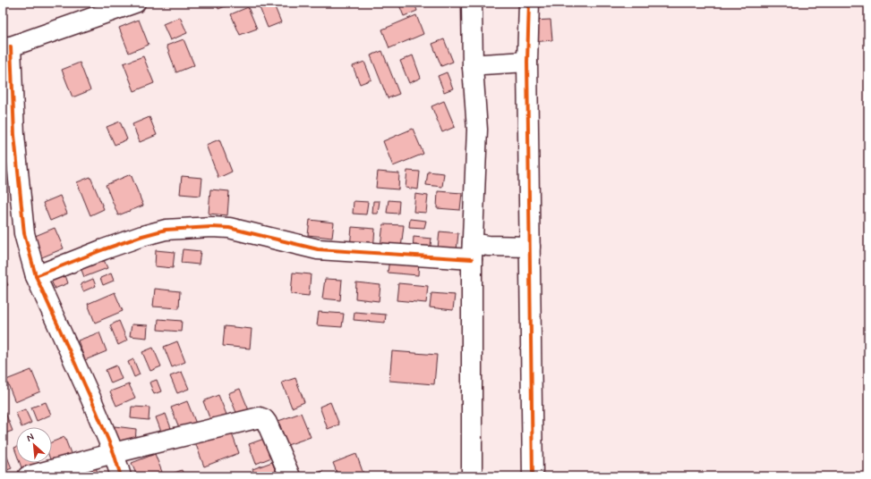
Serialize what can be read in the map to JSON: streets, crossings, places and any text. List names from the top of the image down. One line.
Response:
{"north":"top left"}
